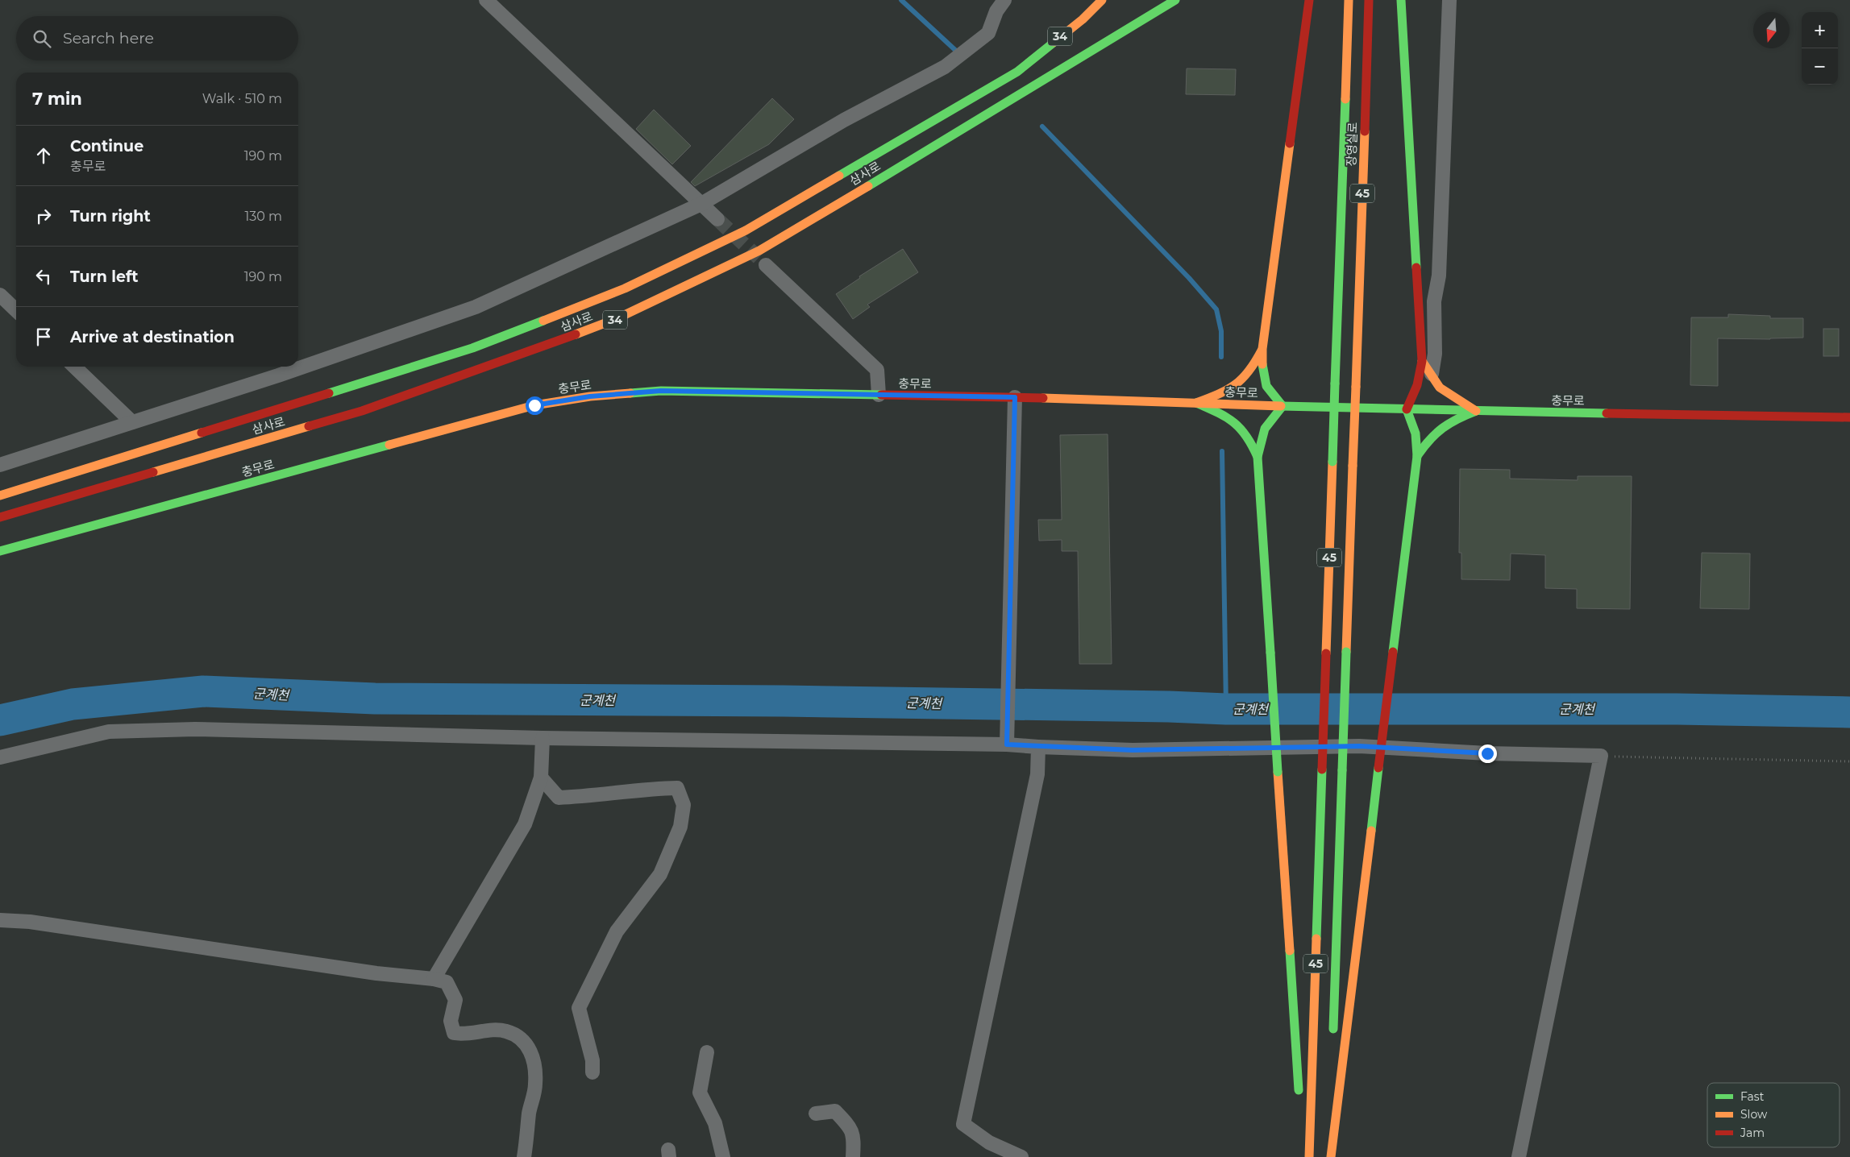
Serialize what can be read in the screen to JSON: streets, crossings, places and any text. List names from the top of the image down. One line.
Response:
{"streets":{"main road":["34","장영실로","삼사로","45","충무로"]},"water":["군계천"],"legend":["Fast","Slow","Jam"],"north":"bottom","page":{"map_buttons":["+","−"],"search":"Search here","heading":["7 min","Walk · 510 m"],"list":[["Continue","충무로","190 m"],["Turn right","130 m"],["Turn left","190 m"],"Arrive at destination"]}}
